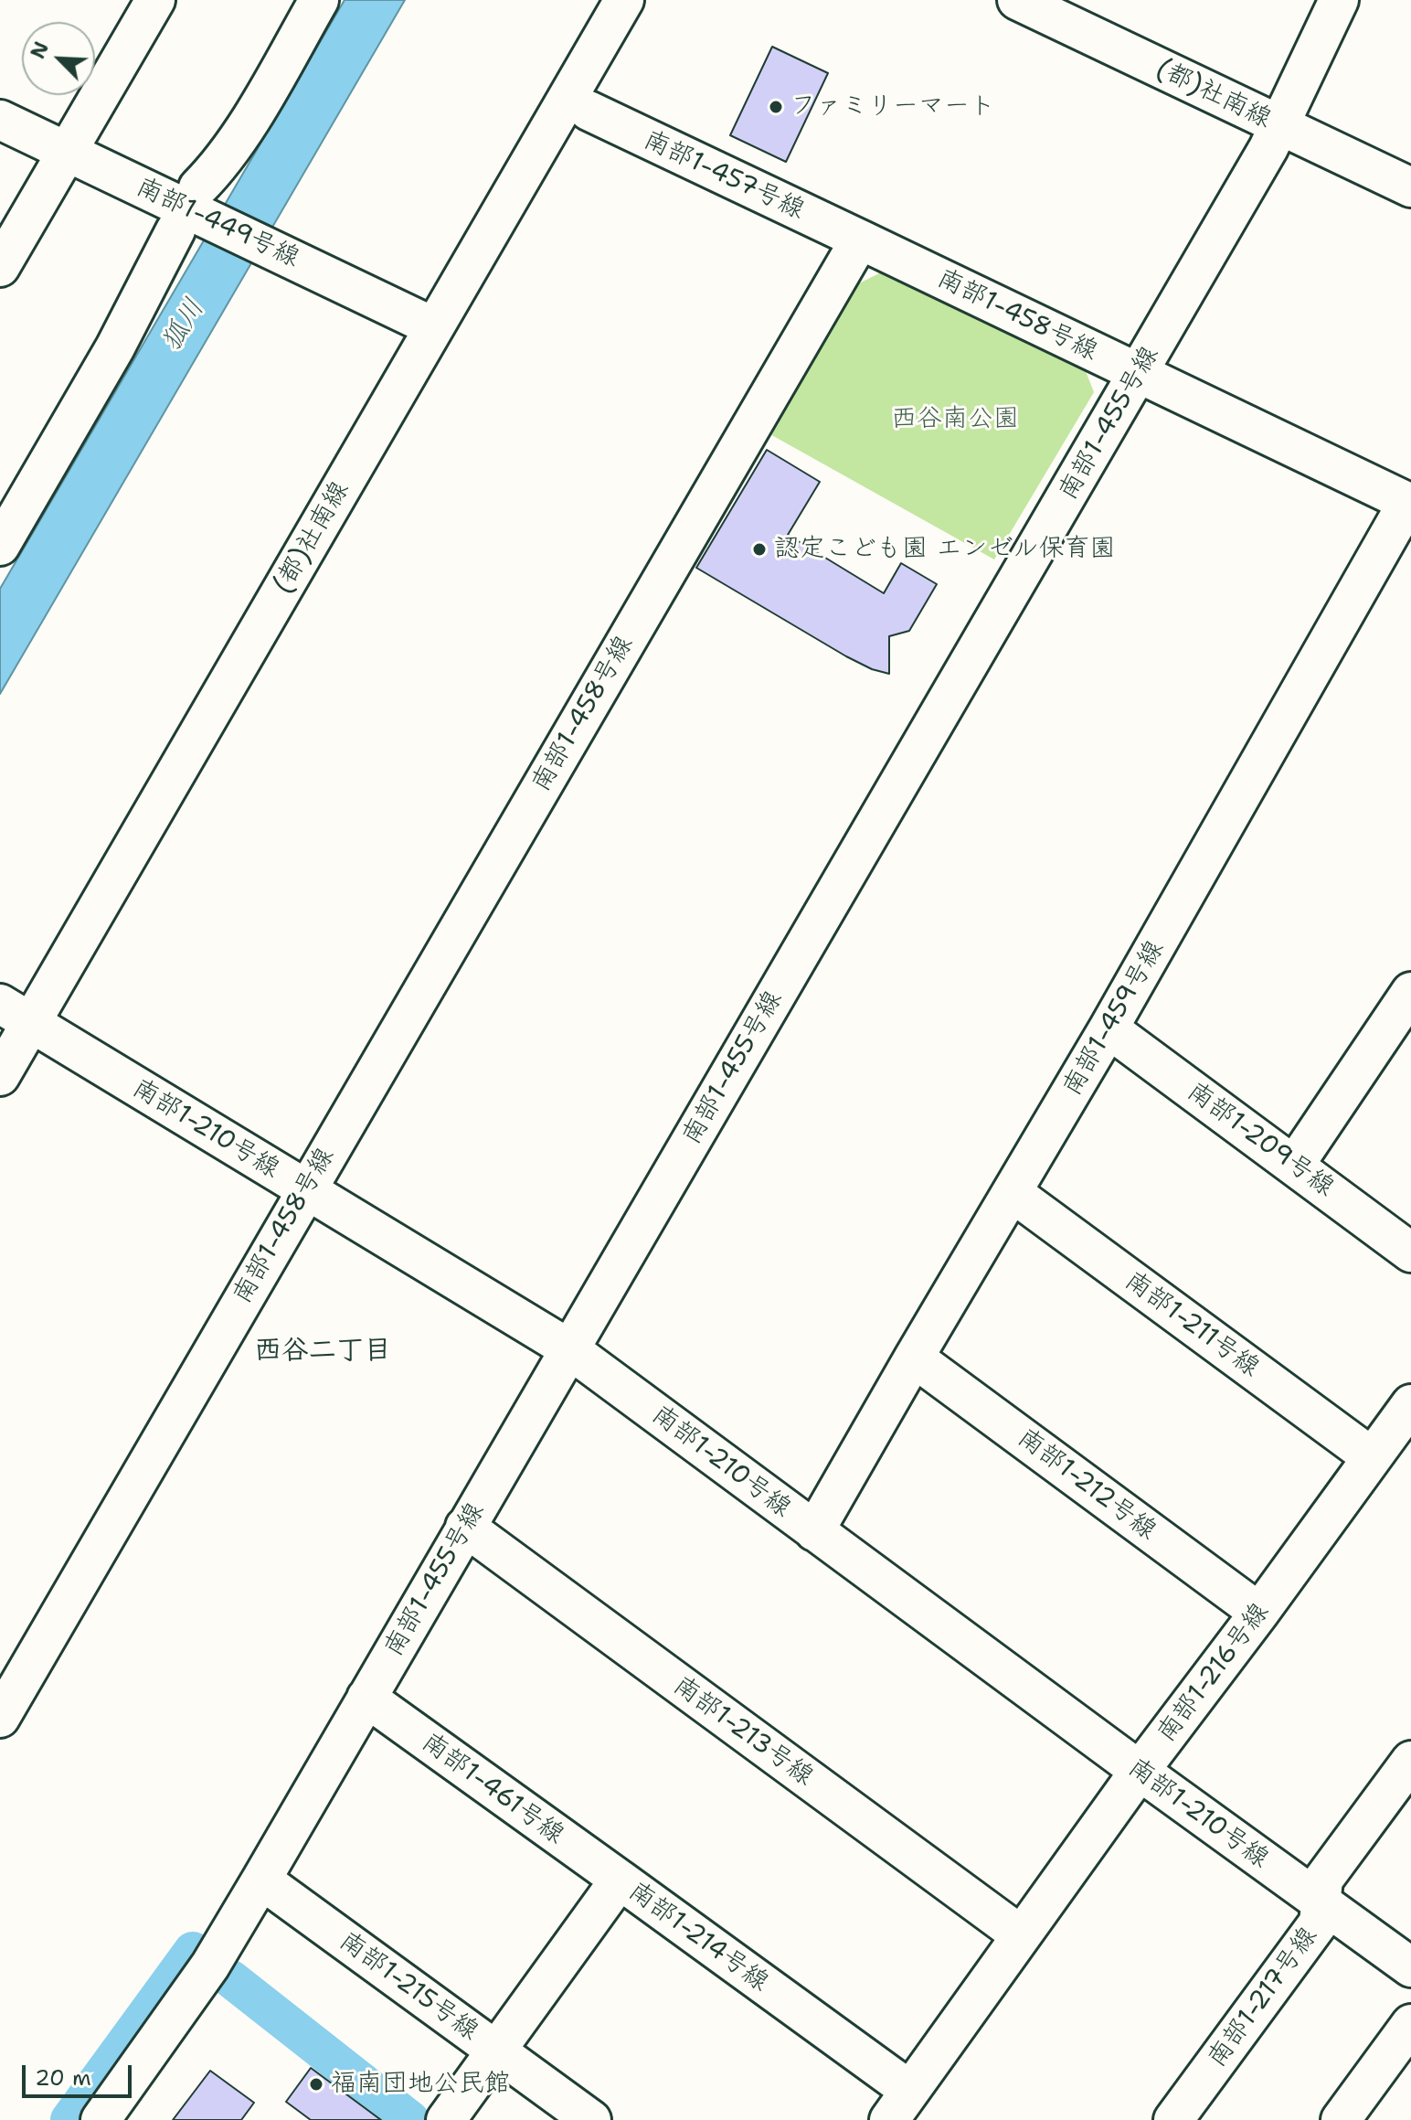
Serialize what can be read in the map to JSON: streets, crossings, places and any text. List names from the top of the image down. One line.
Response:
{"streets":{"street":["(都)社南線","南部1-457号線","南部1-449号線","南部1-458号線","南部1-455号線","南部1-459号線","南部1-210号線","南部1-209号線","南部1-211号線","南部1-212号線","南部1-216号線","南部1-213号線","南部1-461号線","南部1-214号線","南部1-215号線","南部1-217号線"]},"crossings":[["(都)社南線","南部1-449号線"],["(都)社南線","南部1-455号線"],["(都)社南線","南部1-210号線"],["南部1-457号線","南部1-458号線"],["南部1-458号線","南部1-455号線"],["南部1-458号線","南部1-459号線"],["南部1-458号線","南部1-210号線"],["南部1-455号線","南部1-210号線"],["南部1-455号線","南部1-213号線"],["南部1-455号線","南部1-461号線"],["南部1-455号線","南部1-215号線"],["南部1-459号線","南部1-210号線"],["南部1-459号線","南部1-209号線"],["南部1-459号線","南部1-211号線"],["南部1-459号線","南部1-212号線"],["南部1-210号線","南部1-216号線"],["南部1-210号線","南部1-217号線"],["南部1-211号線","南部1-216号線"],["南部1-212号線","南部1-216号線"],["南部1-216号線","南部1-213号線"],["南部1-216号線","南部1-214号線"],["南部1-461号線","南部1-214号線"],["南部1-214号線","南部1-215号線"]],"districts":["西谷二丁目"],"water":["狐川"],"parks":["西谷南公園"],"places":["ファミリーマート","認定こども園 エンゼル保育園","福南団地公民館"],"scale_bar":"20 m","north":"top left"}
